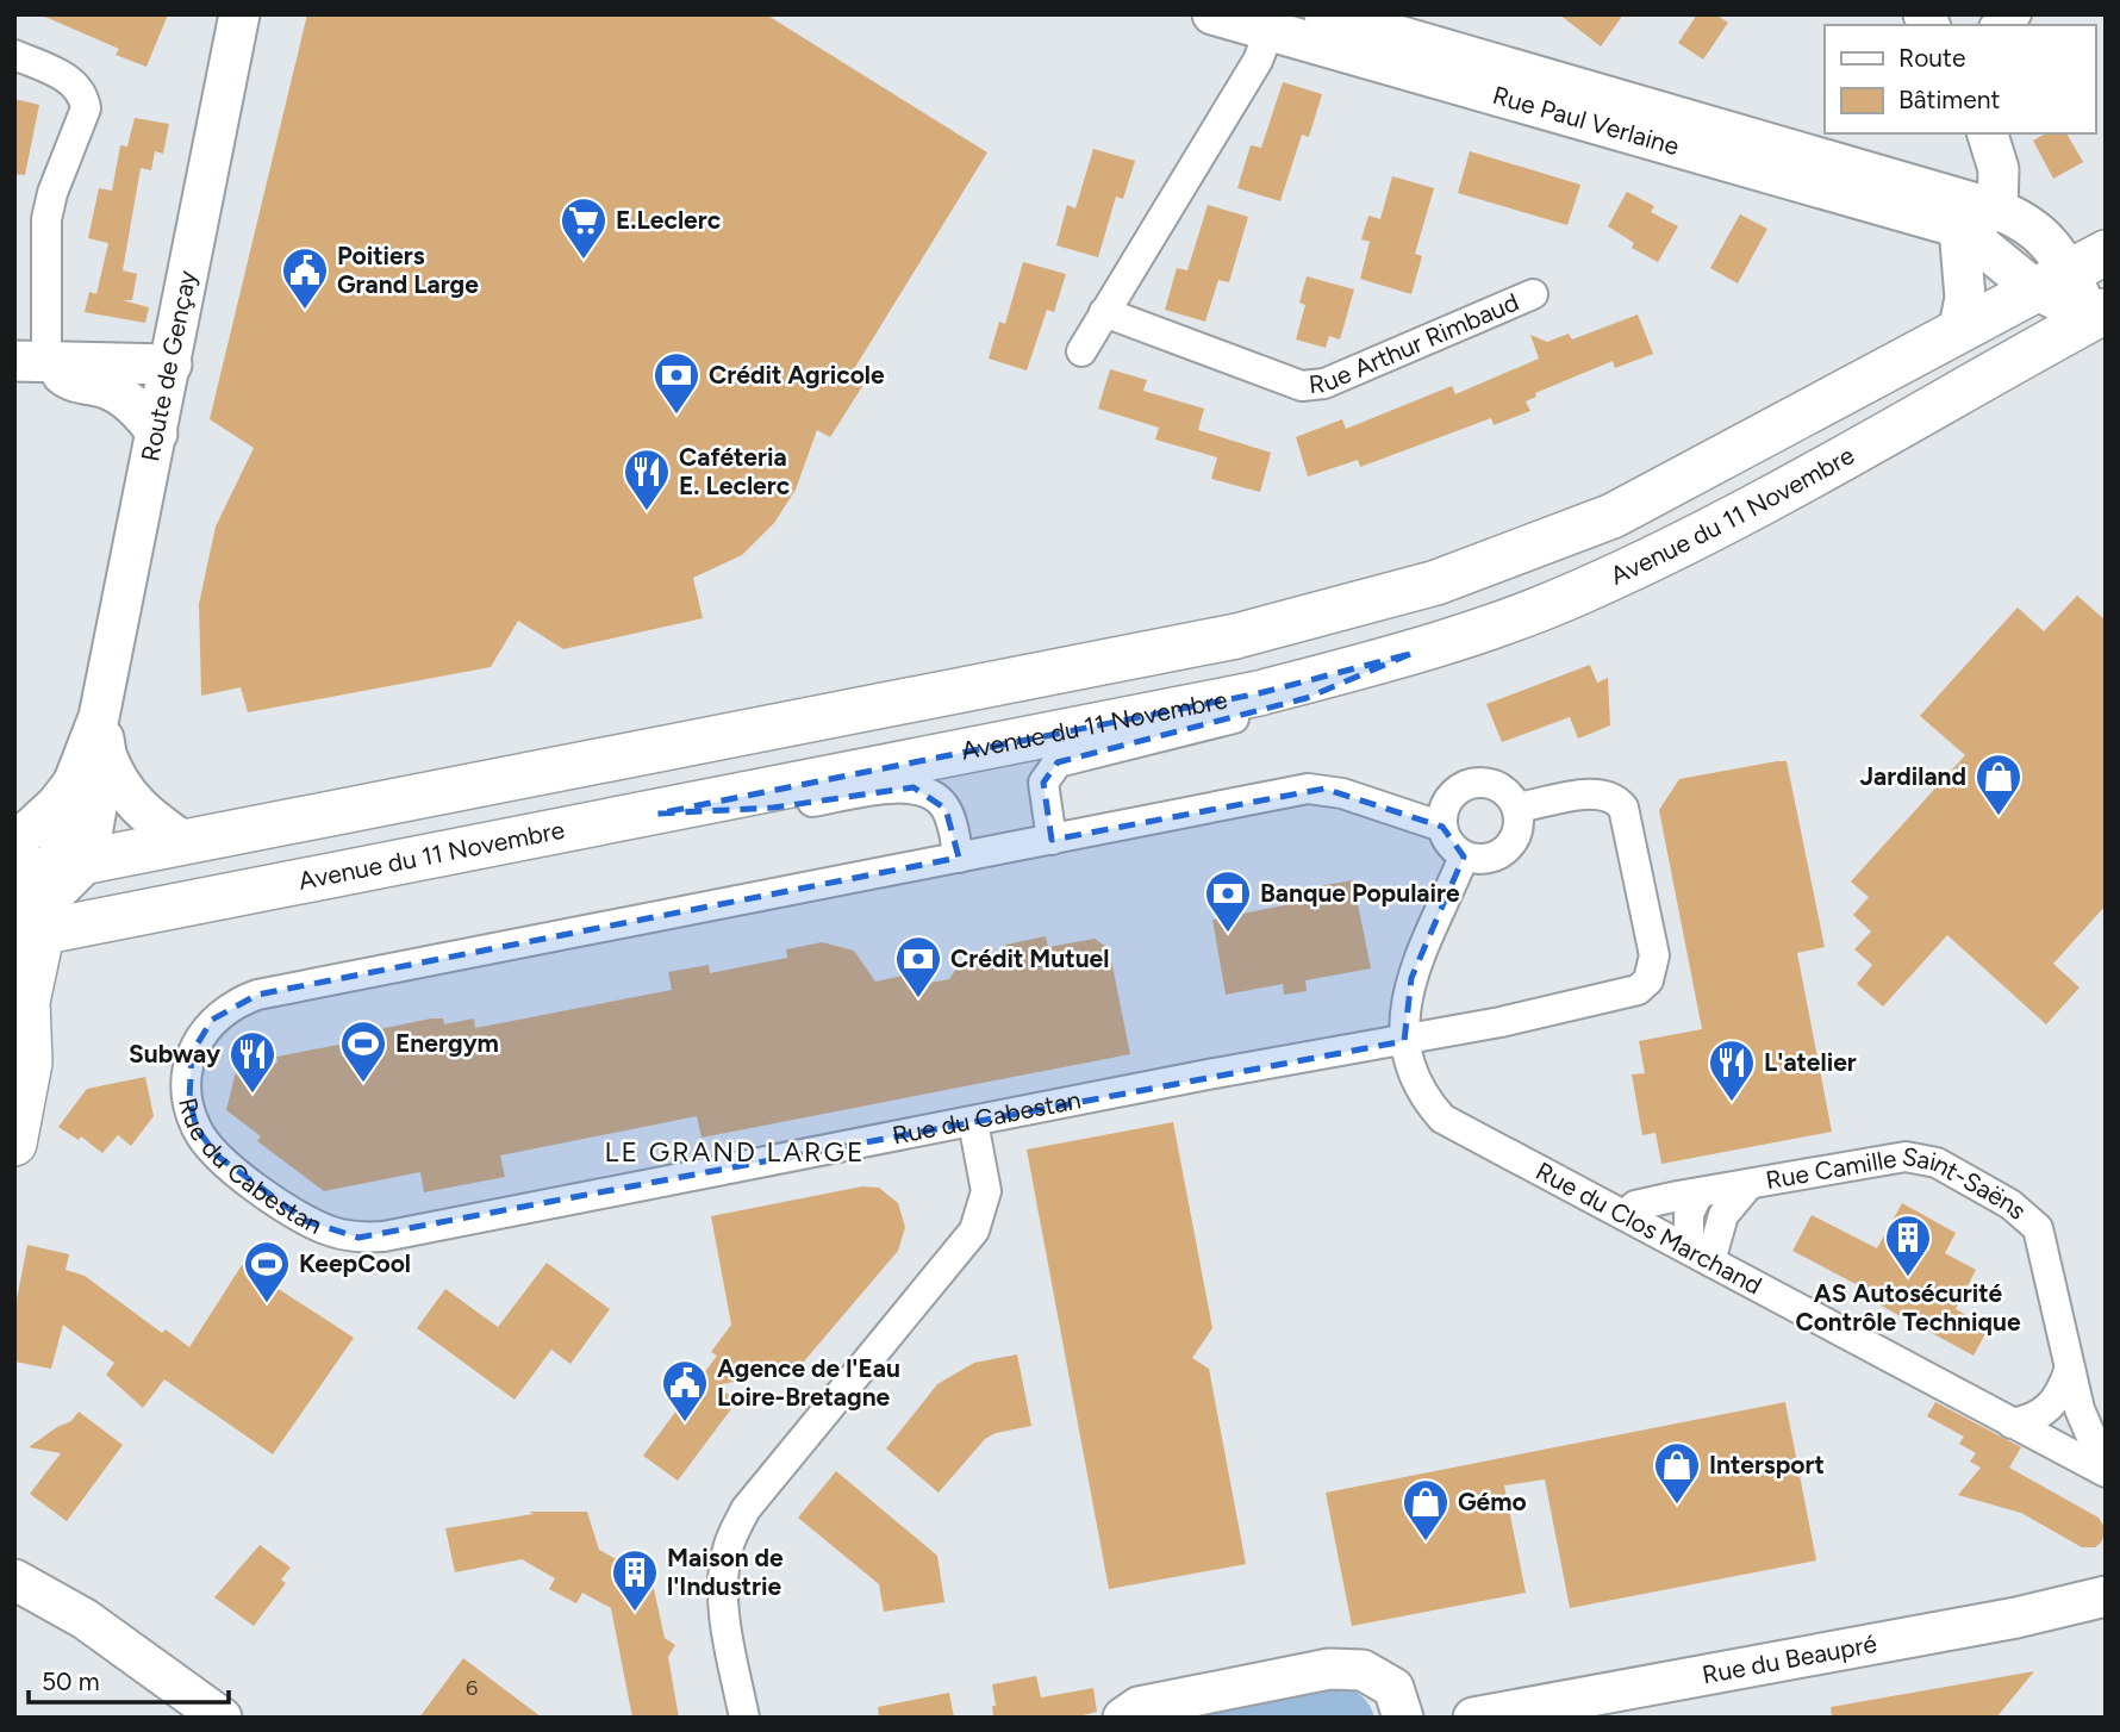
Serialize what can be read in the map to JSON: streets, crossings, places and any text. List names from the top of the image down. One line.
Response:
{"streets":{"main road":["Route de Gençay","Avenue du 11 Novembre"],"street":["Rue Paul Verlaine","Rue Arthur Rimbaud","Rue du Cabestan","Rue Camille Saint-Saëns","Rue du Clos Marchand","Rue du Beaupré"]},"crossings":[["Rue Paul Verlaine","Avenue du 11 Novembre"],["Route de Gençay","Avenue du 11 Novembre"],["Rue du Cabestan","Rue du Clos Marchand"],["Rue Camille Saint-Saëns","Rue du Clos Marchand"]],"districts":["LE GRAND LARGE"],"places":{"supermarket":["E.Leclerc"],"public building":["Poitiers Grand Large","Agence de l'Eau Loire-Bretagne"],"bank":["Crédit Agricole","Banque Populaire","Crédit Mutuel"],"restaurant":["Caféteria E. Leclerc","Subway","L'atelier"],"shop":["Jardiland","Intersport","Gémo"],"sports":["Energym","KeepCool"],"building":["AS Autosécurité Contrôle Technique","Maison de l'Industrie"]},"house_numbers":["6"],"legend":["Route","Bâtiment"],"scale_bar":"50 m"}
